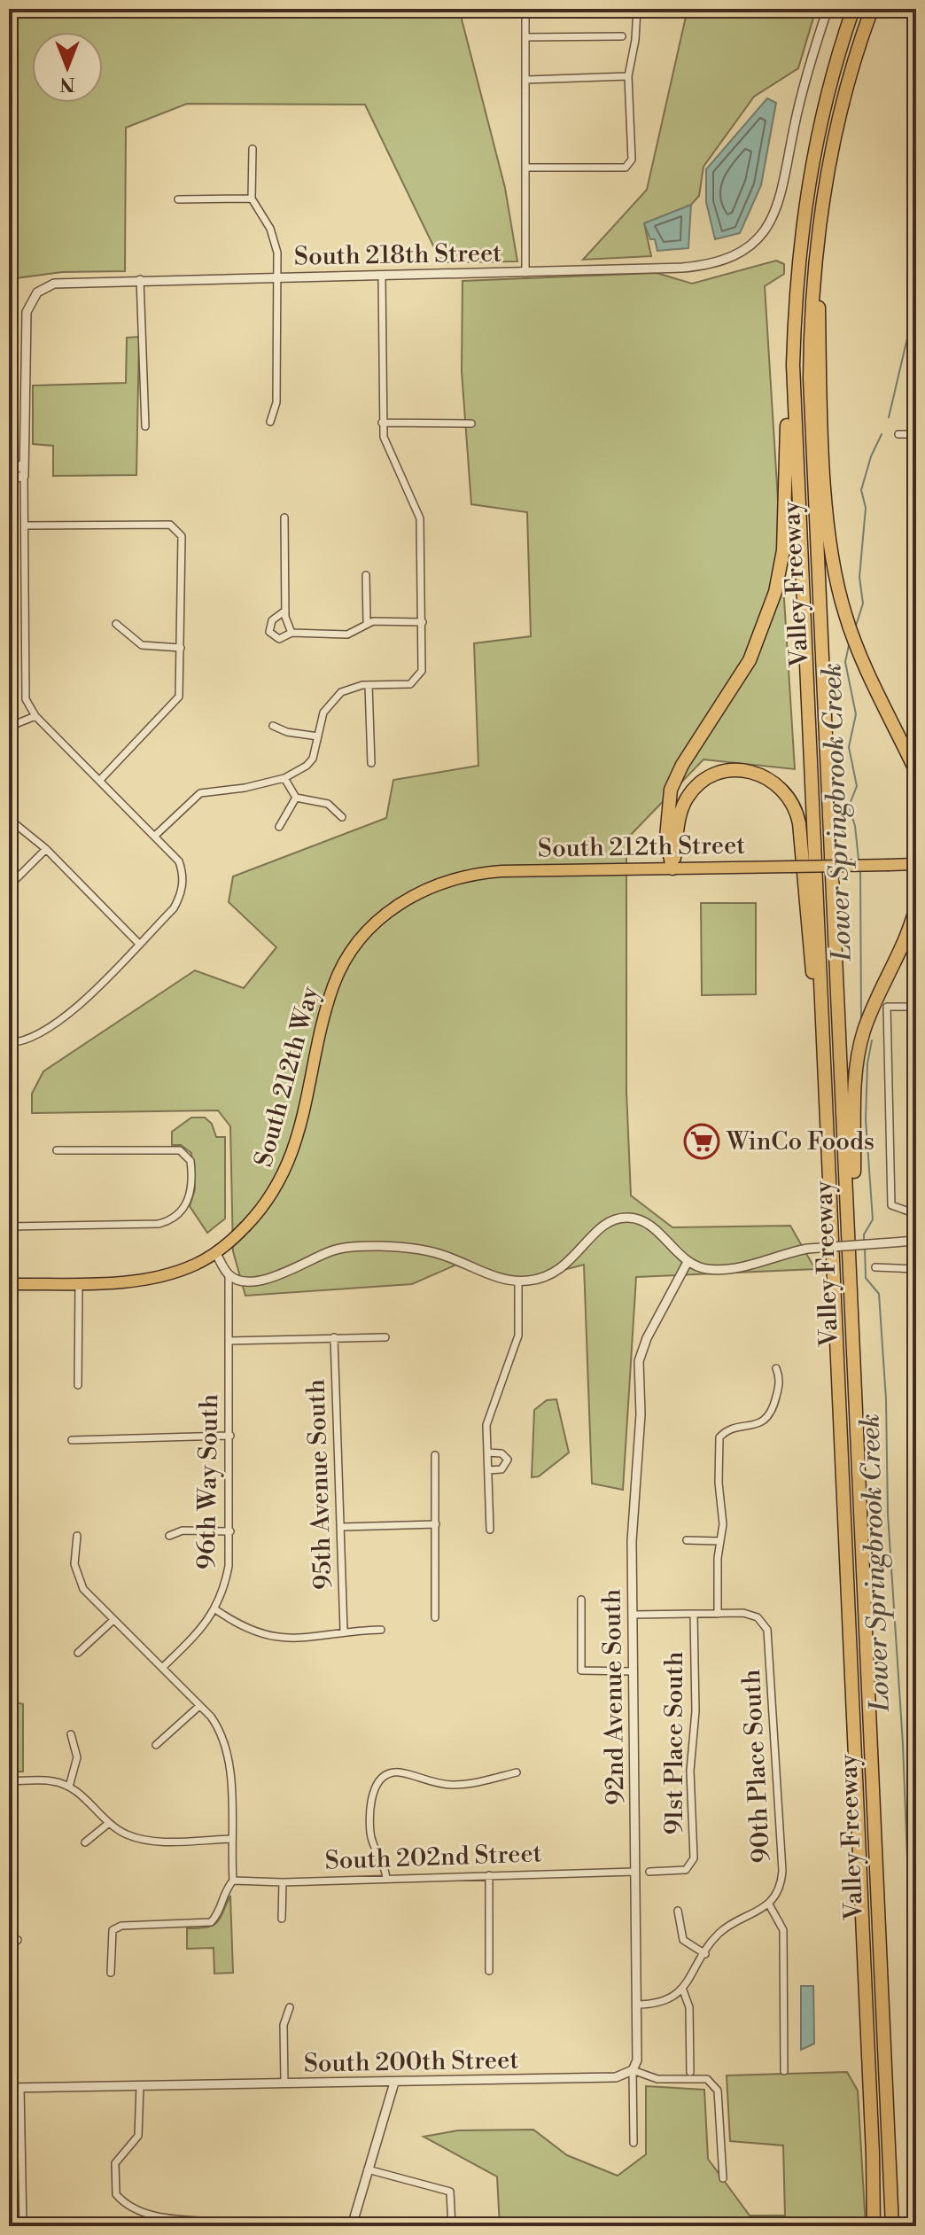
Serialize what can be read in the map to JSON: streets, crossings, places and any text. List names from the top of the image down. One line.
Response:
{"streets":{"highway":["Valley Freeway"],"main road":["South 212th Street","South 212th Way"],"street":["South 218th Street","96th Way South","95th Avenue South","92nd Avenue South","91st Place South","90th Place South","South 202nd Street","South 200th Street"]},"crossings":[["South 212th Street","South 212th Way"],["92nd Avenue South","South 202nd Street"],["92nd Avenue South","South 200th Street"]],"water":["Lower Springbrook Creek"],"places":{"supermarket":["WinCo Foods"]},"north":"bottom"}
